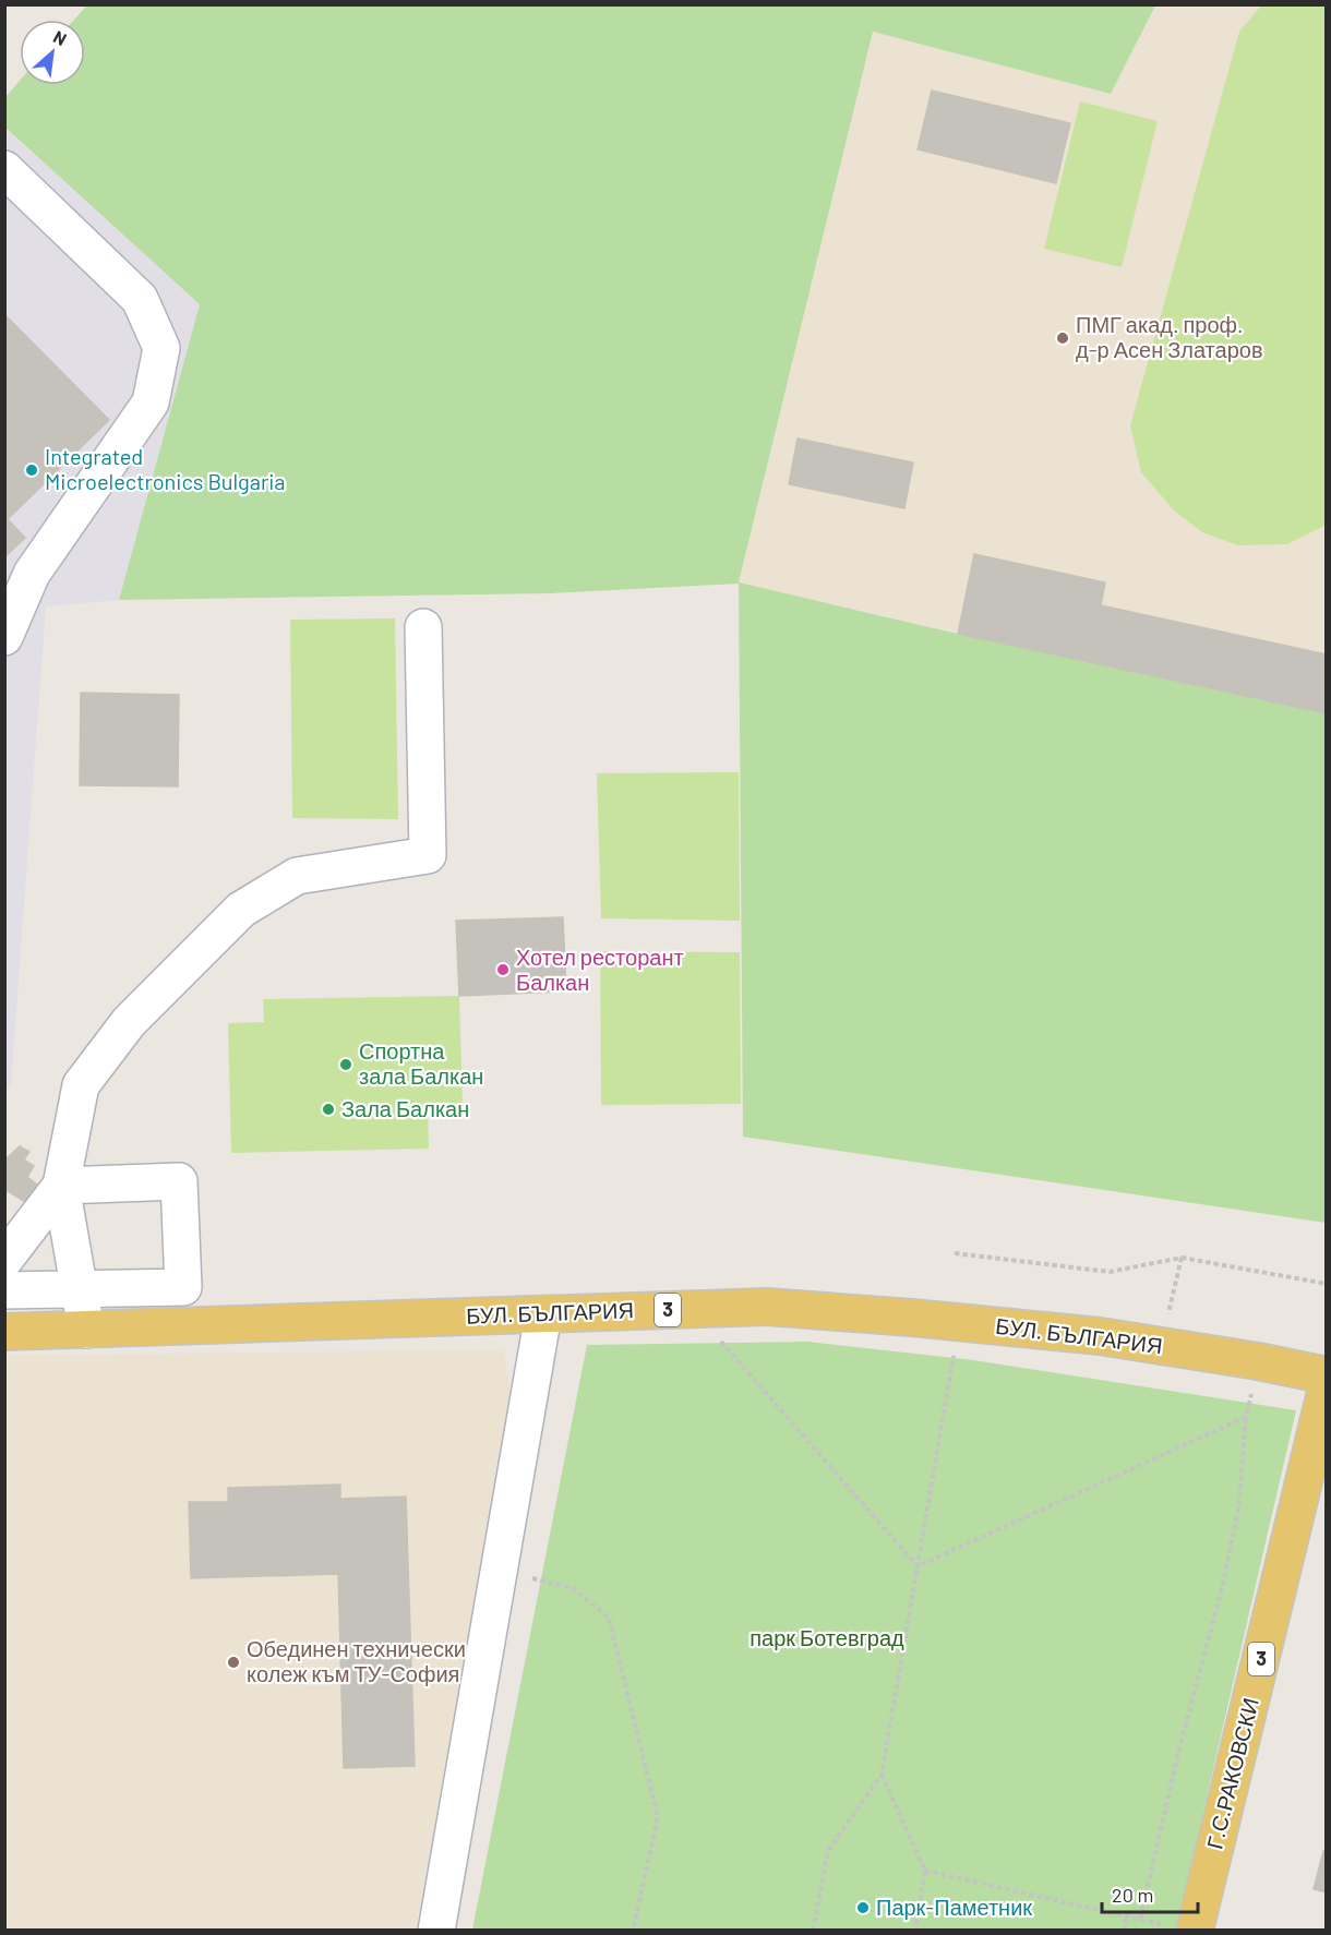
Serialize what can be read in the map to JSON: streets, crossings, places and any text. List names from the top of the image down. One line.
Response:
{"streets":{"main road":["3","БУЛ. БЪЛГАРИЯ","Г.С.РАКОВСКИ"]},"parks":["парк Ботевград"],"places":["ПМГ акад. проф. д-р Асен Златаров","Integrated Microelectronics Bulgaria","Хотел ресторант Балкан","Спортна зала Балкан","Зала Балкан","Обединен технически колеж към ТУ-София","Парк-Паметник"],"scale_bar":"20 m","north":"top right"}
